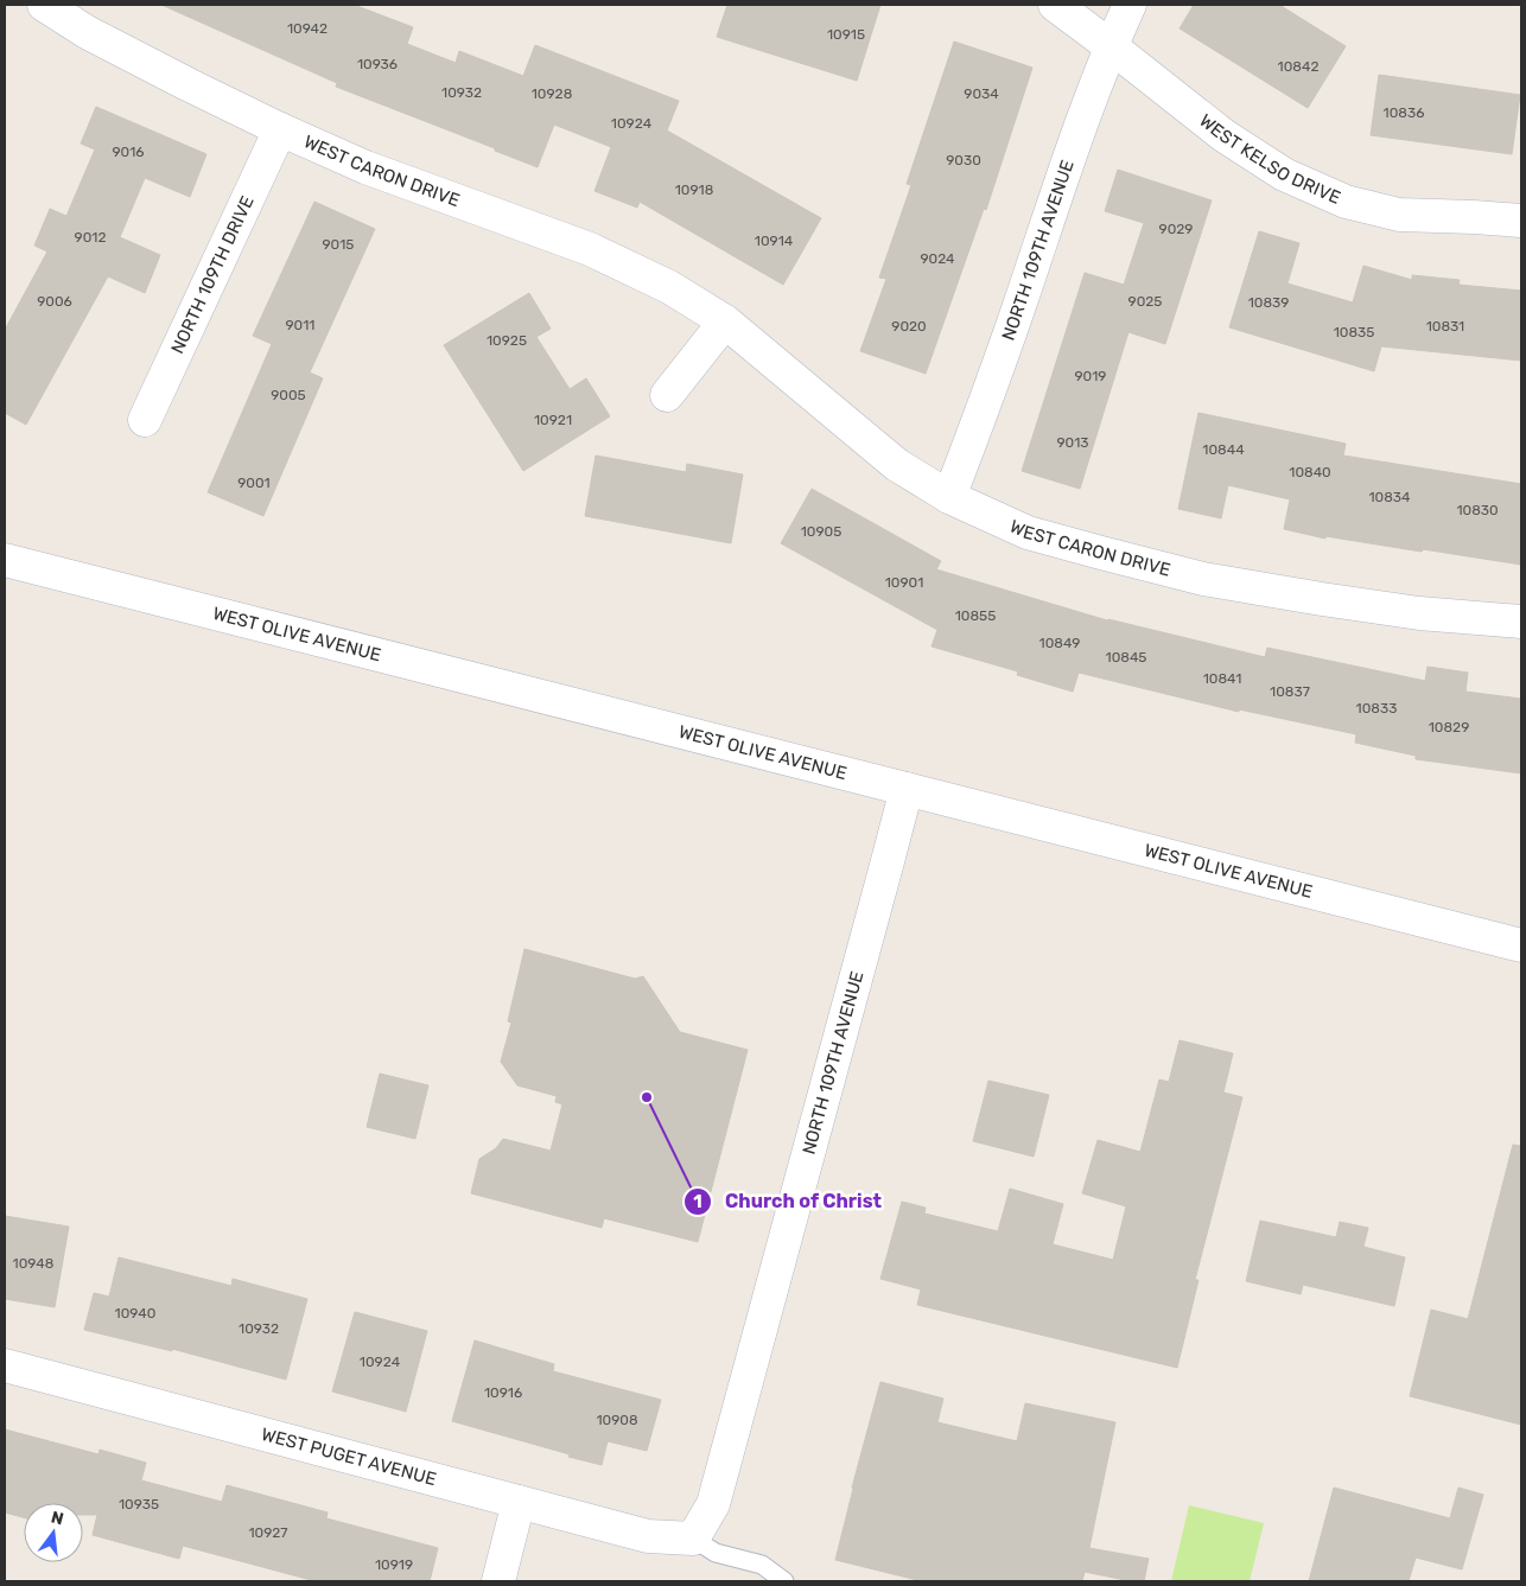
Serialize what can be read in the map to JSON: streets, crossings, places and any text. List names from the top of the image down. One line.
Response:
{"streets":{"street":["WEST KELSO DRIVE","WEST CARON DRIVE","NORTH 109TH AVENUE","NORTH 109TH DRIVE","WEST OLIVE AVENUE","WEST PUGET AVENUE"]},"crossings":[["WEST KELSO DRIVE","NORTH 109TH AVENUE"],["WEST CARON DRIVE","NORTH 109TH AVENUE"],["WEST CARON DRIVE","NORTH 109TH DRIVE"],["NORTH 109TH AVENUE","WEST OLIVE AVENUE"],["NORTH 109TH AVENUE","WEST PUGET AVENUE"]],"places":["Church of Christ"],"house_numbers":["10942","10915","10936","10842","10932","10928","9034","10836","10924","9016","9030","10918","9029","9012","10914","9015","9024","9006","9025","10839","9011","9020","10831","10835","10925","9019","9005","10921","9013","10844","10840","9001","10834","10830","10905","10901","10855","10849","10845","10841","10837","10833","10829","10948","10940","10932","10924","10916","10908","10935","10927","10919"],"north":"top"}
